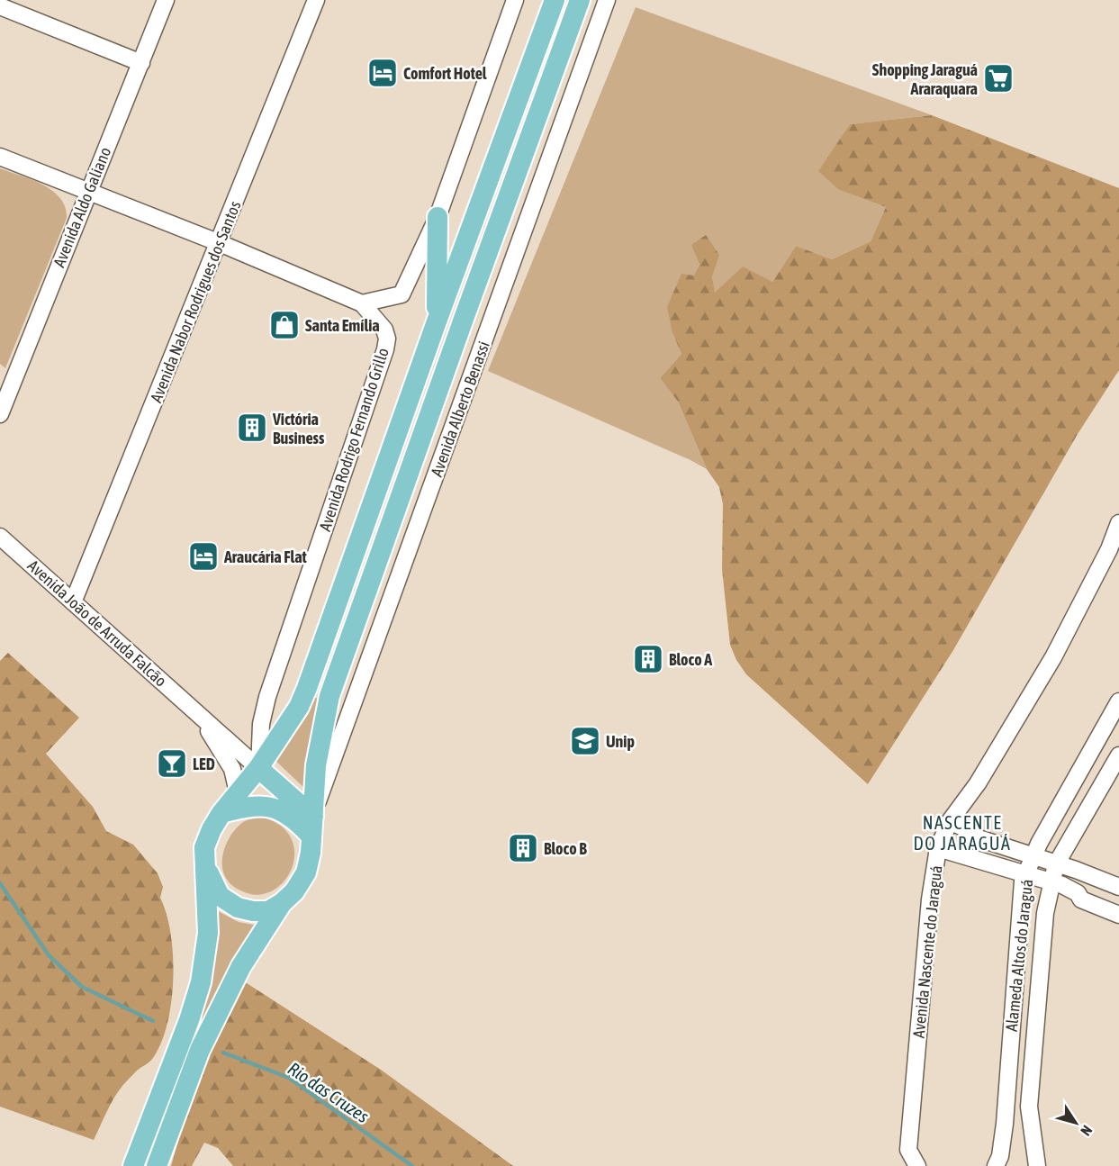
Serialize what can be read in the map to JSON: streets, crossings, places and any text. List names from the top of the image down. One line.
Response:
{"streets":{"street":["Avenida Aldo Galiano","Avenida Nabor Rodrigues dos Santos","Avenida Alberto Benassi","Avenida Rodrigo Fernando Grillo","Avenida João de Arruda Falcão","Avenida Nascente do Jaraguá","Alameda Altos do Jaraguá"]},"crossings":[["Avenida Nabor Rodrigues dos Santos","Avenida João de Arruda Falcão"],["Avenida Rodrigo Fernando Grillo","Avenida João de Arruda Falcão"]],"districts":["NASCENTE DO JARAGUÁ"],"water":["Rio das Cruzes"],"places":{"hotel":["Comfort Hotel","Araucária Flat"],"supermarket":["Shopping Jaraguá Araraquara"],"shop":["Santa Emília"],"building":["Victória Business","Bloco A","Bloco B"],"school or university":["Unip"],"bar":["LED"]},"north":"bottom right"}
